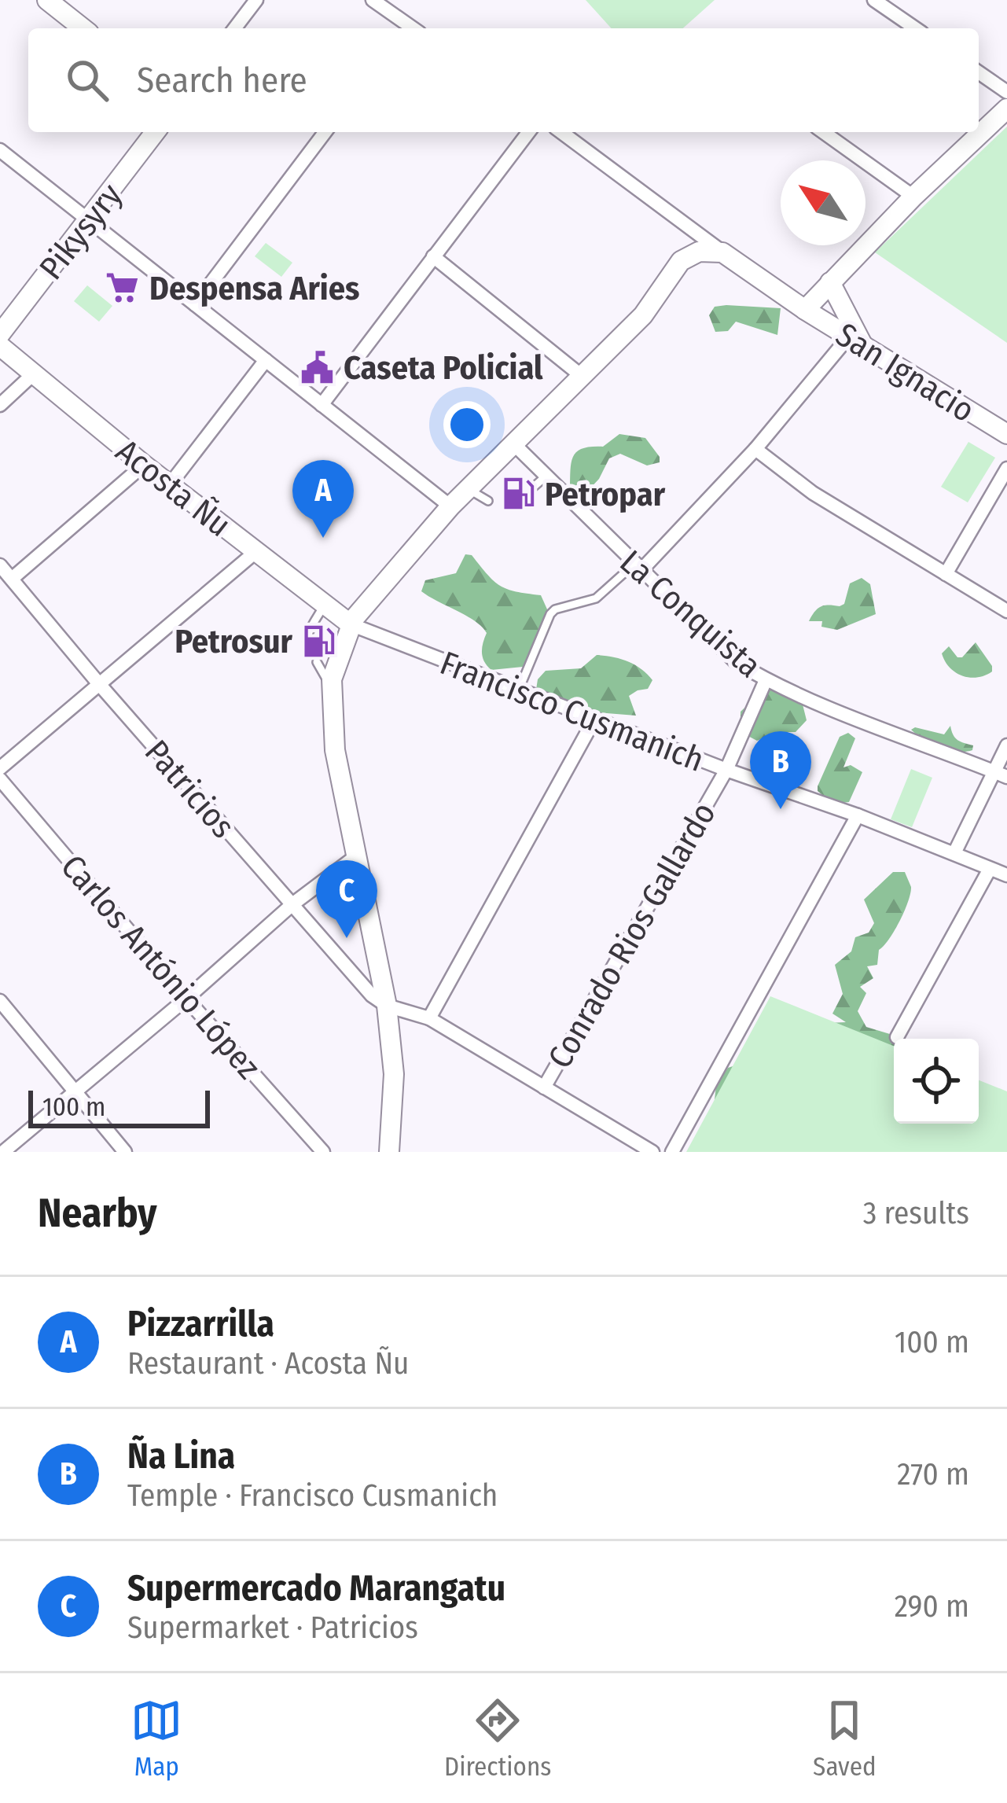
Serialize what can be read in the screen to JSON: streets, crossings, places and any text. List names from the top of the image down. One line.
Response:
{"streets":{"main road":["Pikysyry","San Ignacio","Acosta Ñu"],"street":["La Conquista","Francisco Cusmanich","Patricios","Conrado Rios Gallardo","Carlos António López"]},"crossings":[["Acosta Ñu","Francisco Cusmanich"],["La Conquista","Conrado Rios Gallardo"],["Francisco Cusmanich","Conrado Rios Gallardo"]],"places":{"supermarket":["Despensa Aries"],"public building":["Caseta Policial"],"fuel station":["Petropar","Petrosur"]},"scale_bar":"100 m","north":"top left","page":{"search":"Search here","pins":["A","B","C"],"scale":"100 m","heading":["Nearby","3 results"],"list":[{"mark":"A","name":"Pizzarrilla","note":"Restaurant · Acosta Ñu","value":"100 m"},{"mark":"B","name":"Ña Lina","note":"Temple · Francisco Cusmanich","value":"270 m"},{"mark":"C","name":"Supermercado Marangatu","note":"Supermarket · Patricios","value":"290 m"}],"nav":["Map","Directions","Saved"]}}
